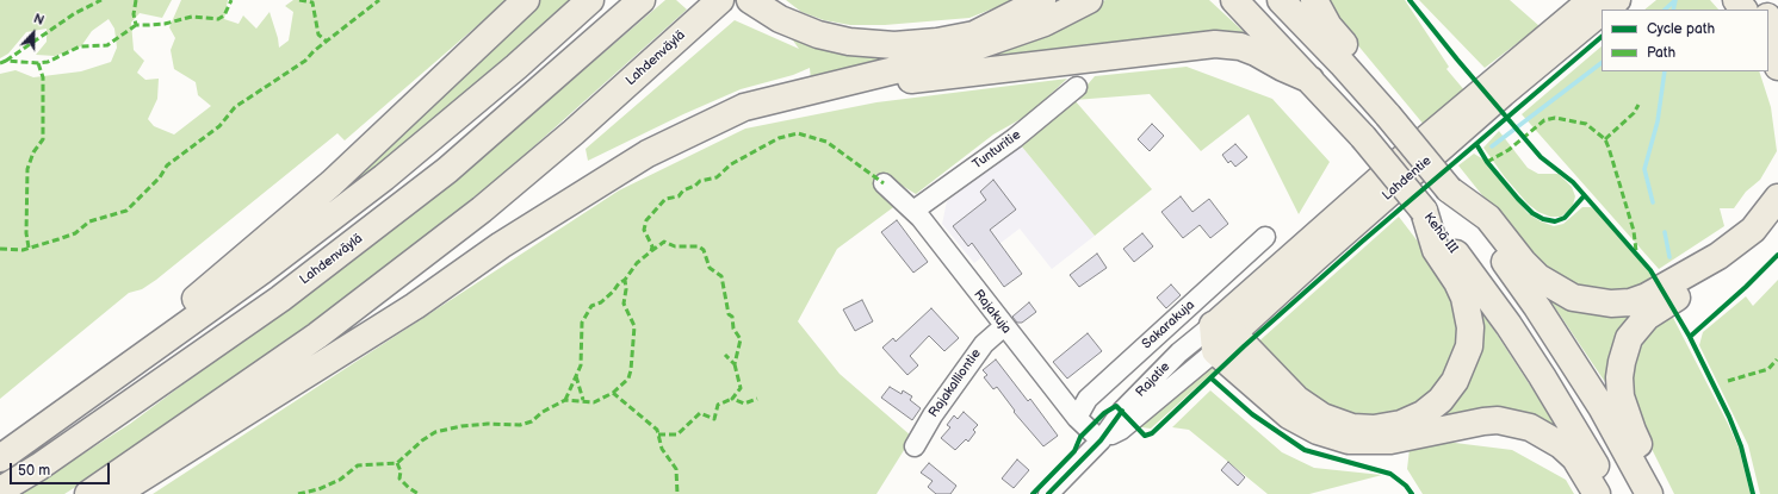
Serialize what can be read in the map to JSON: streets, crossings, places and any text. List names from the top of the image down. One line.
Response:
{"streets":{"highway":["Lahdenväylä","Kehä III"],"main road":["Lahdentie"],"street":["Tunturitie","Rajakuja","Sakarakuja","Rajatie","Rajakalliontie"]},"crossings":[["Tunturitie","Rajakuja"],["Lahdentie","Rajatie"],["Rajakuja","Sakarakuja"],["Rajakuja","Rajatie"],["Rajakuja","Rajakalliontie"]],"legend":["Cycle path","Path"],"scale_bar":"50 m","north":"top"}
